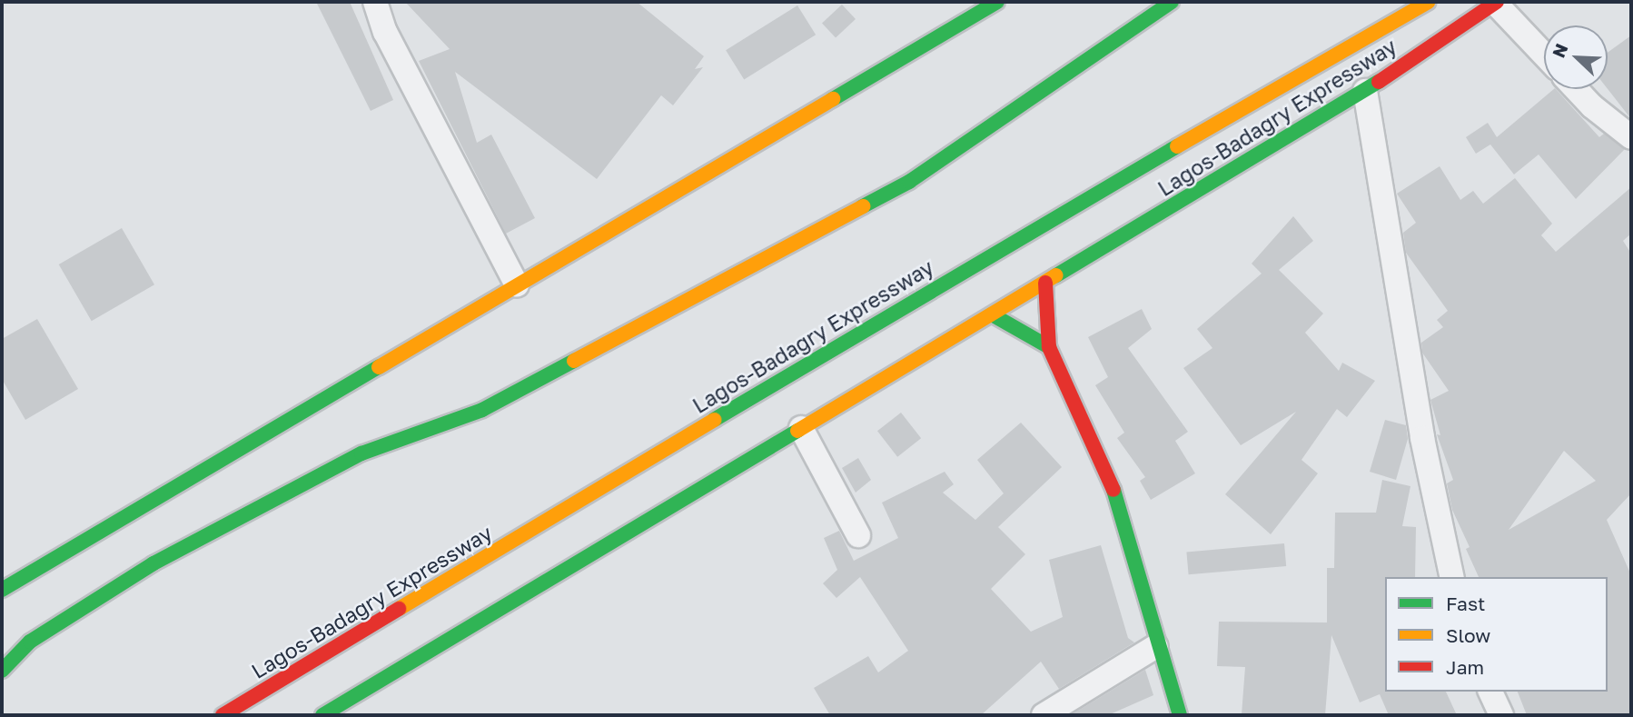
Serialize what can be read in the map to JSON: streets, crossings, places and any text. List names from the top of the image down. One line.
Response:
{"streets":{"main road":["Lagos-Badagry Expressway"]},"legend":["Fast","Slow","Jam"],"north":"top left"}
